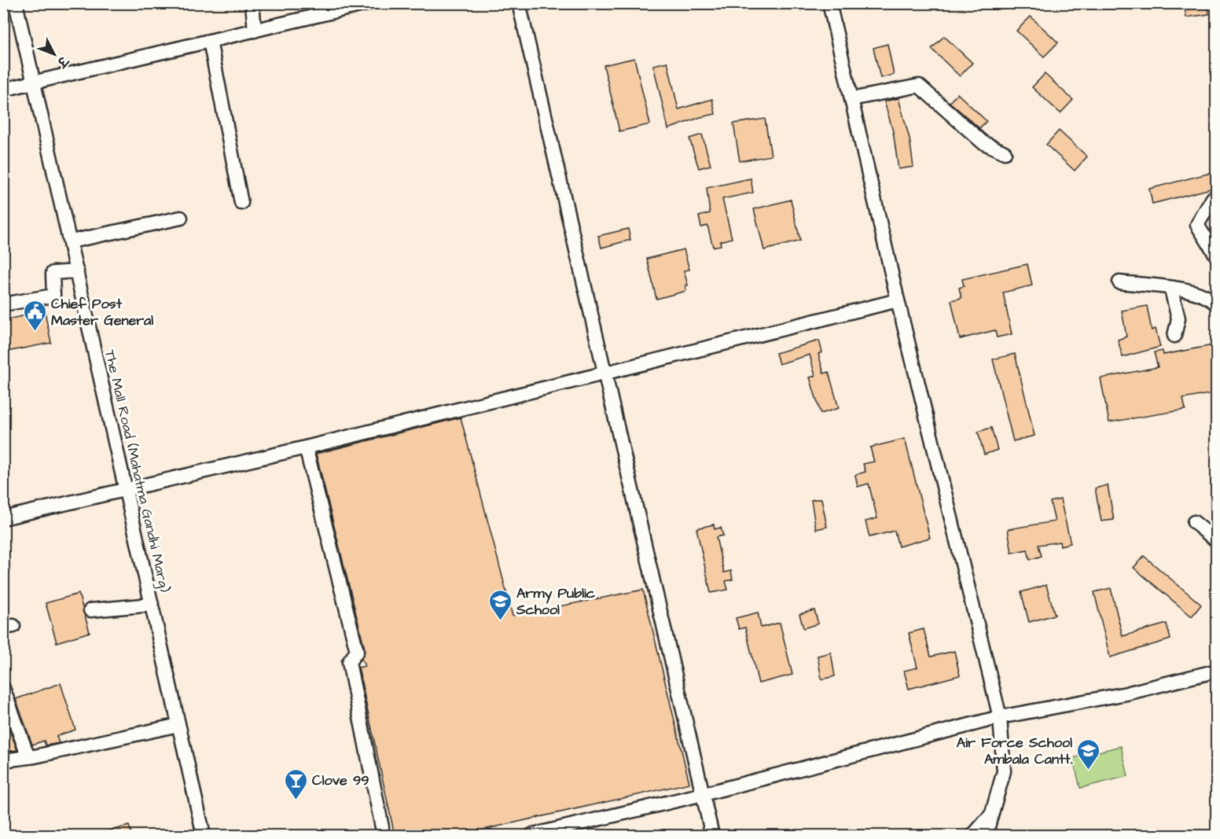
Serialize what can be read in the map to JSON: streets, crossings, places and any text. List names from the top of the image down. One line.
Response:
{"streets":{"street":["The Mall Road (Mahatma Gandhi Marg)"]},"places":{"public building":["Chief Post Master General"],"school or university":["Army Public School","Air Force School Ambala Cantt."],"bar":["Clove 99"]},"north":"bottom right"}
